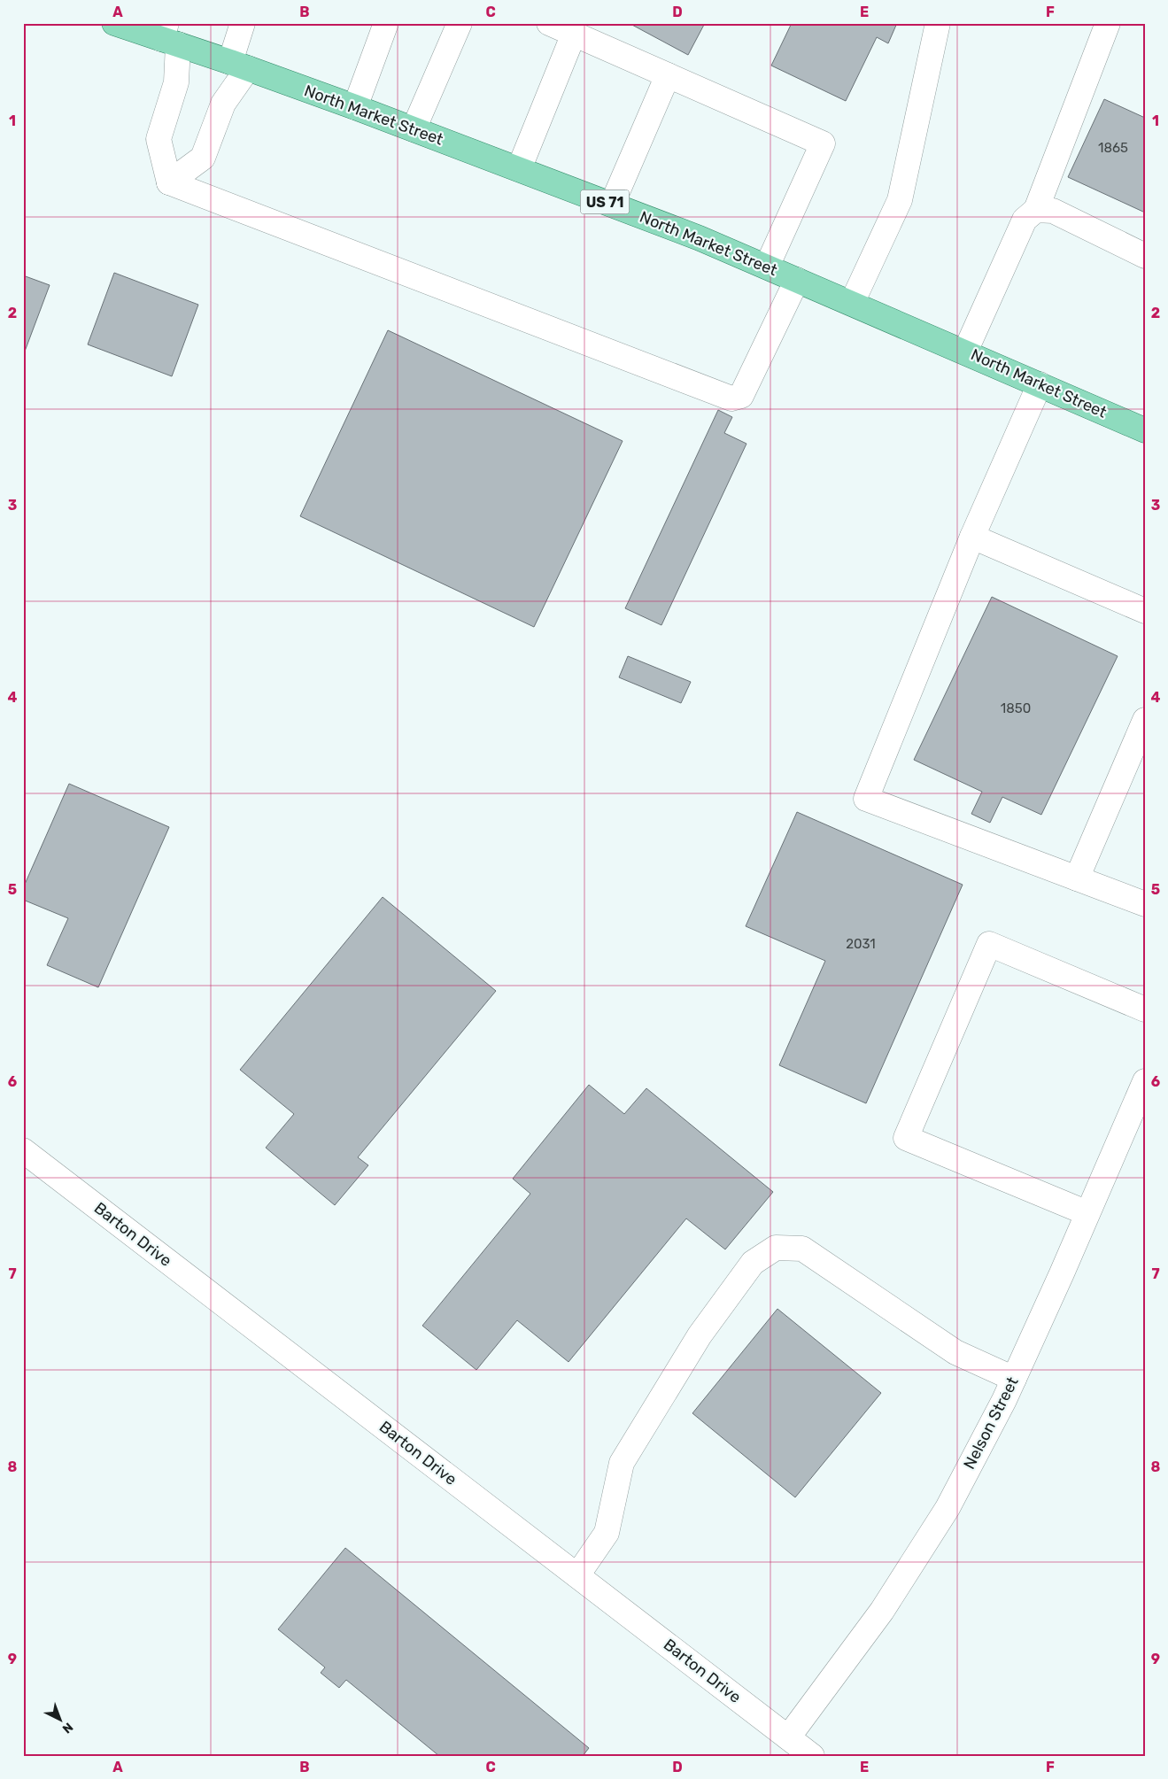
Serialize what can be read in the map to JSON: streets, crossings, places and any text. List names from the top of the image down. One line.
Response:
{"streets":{"main road":["North Market Street","US 71"],"street":["Barton Drive","Nelson Street"]},"crossings":[["Barton Drive","Nelson Street"]],"house_numbers":["1865","1850","2031"],"north":"bottom right","grid":{"columns":["A","B","C","D","E","F"],"rows":["1","2","3","4","5","6","7","8","9"]}}
